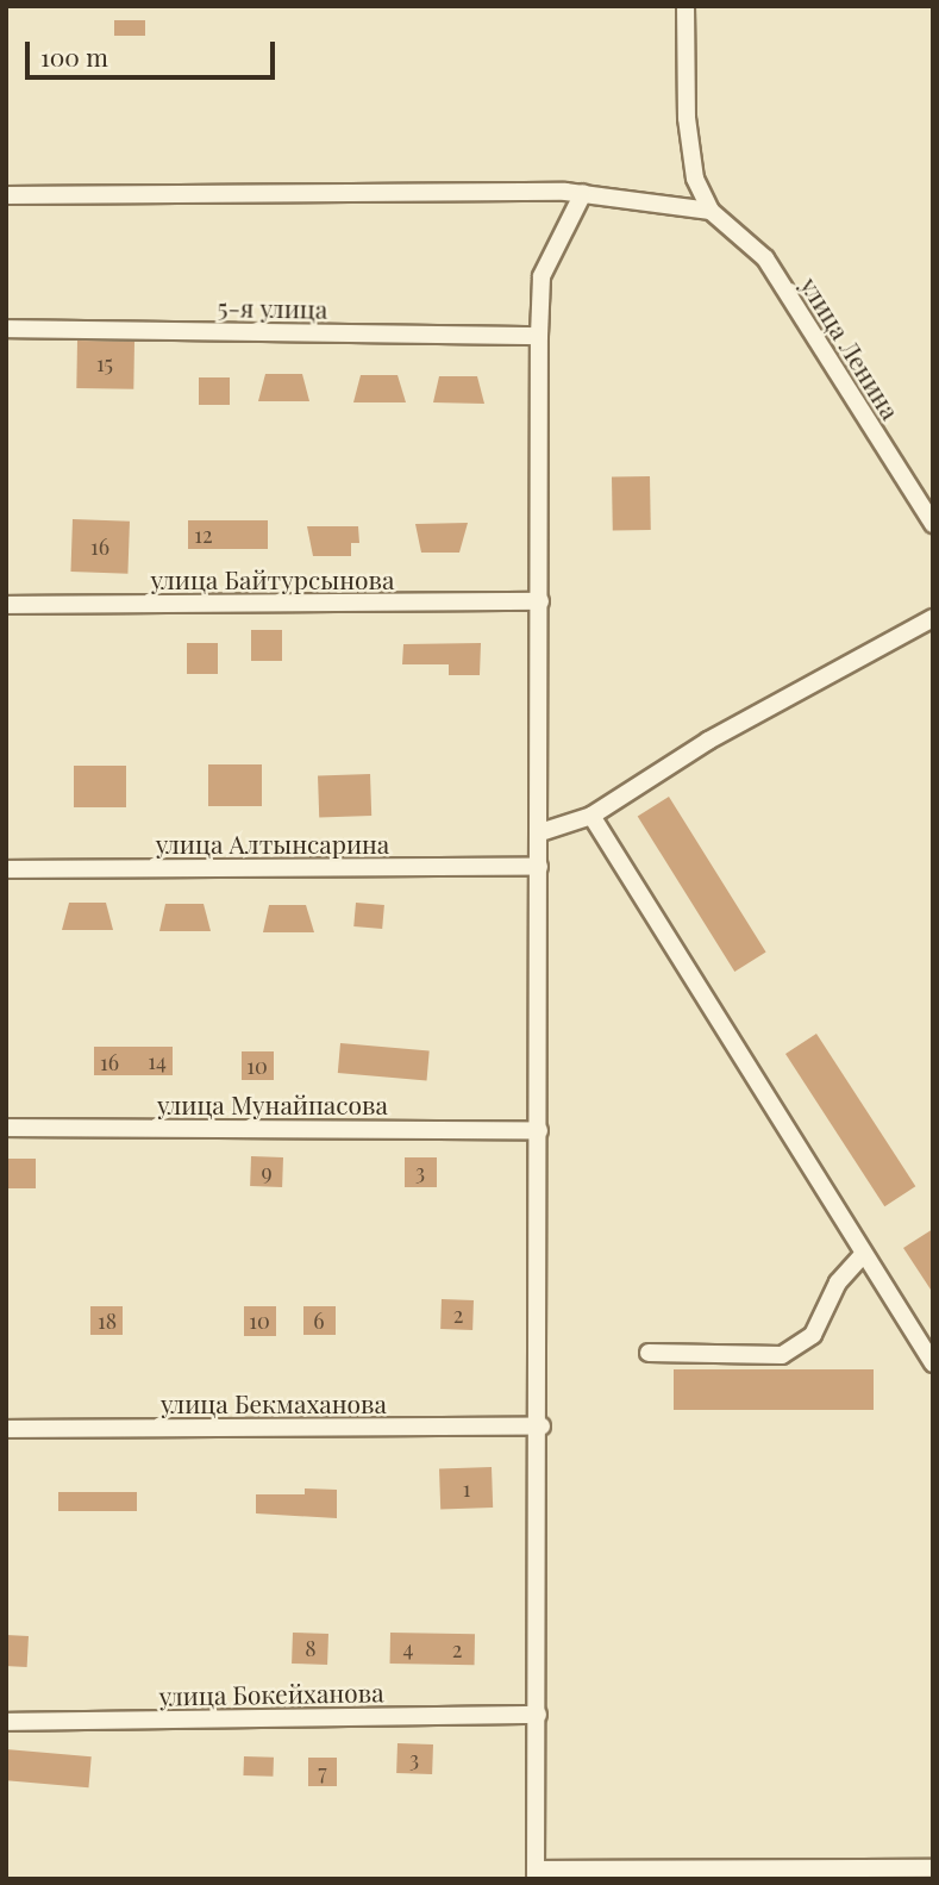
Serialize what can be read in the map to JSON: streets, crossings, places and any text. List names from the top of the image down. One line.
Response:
{"streets":{"street":["5-я улица","улица Ленина","улица Байтурсынова","улица Алтынсарина","улица Мунайпасова","улица Бекмаханова","улица Бокейханова"]},"house_numbers":["15","12","16","14","16","10","9","3","2","18","10","6","1","8","4","2","3","7"],"scale_bar":"100 m"}
